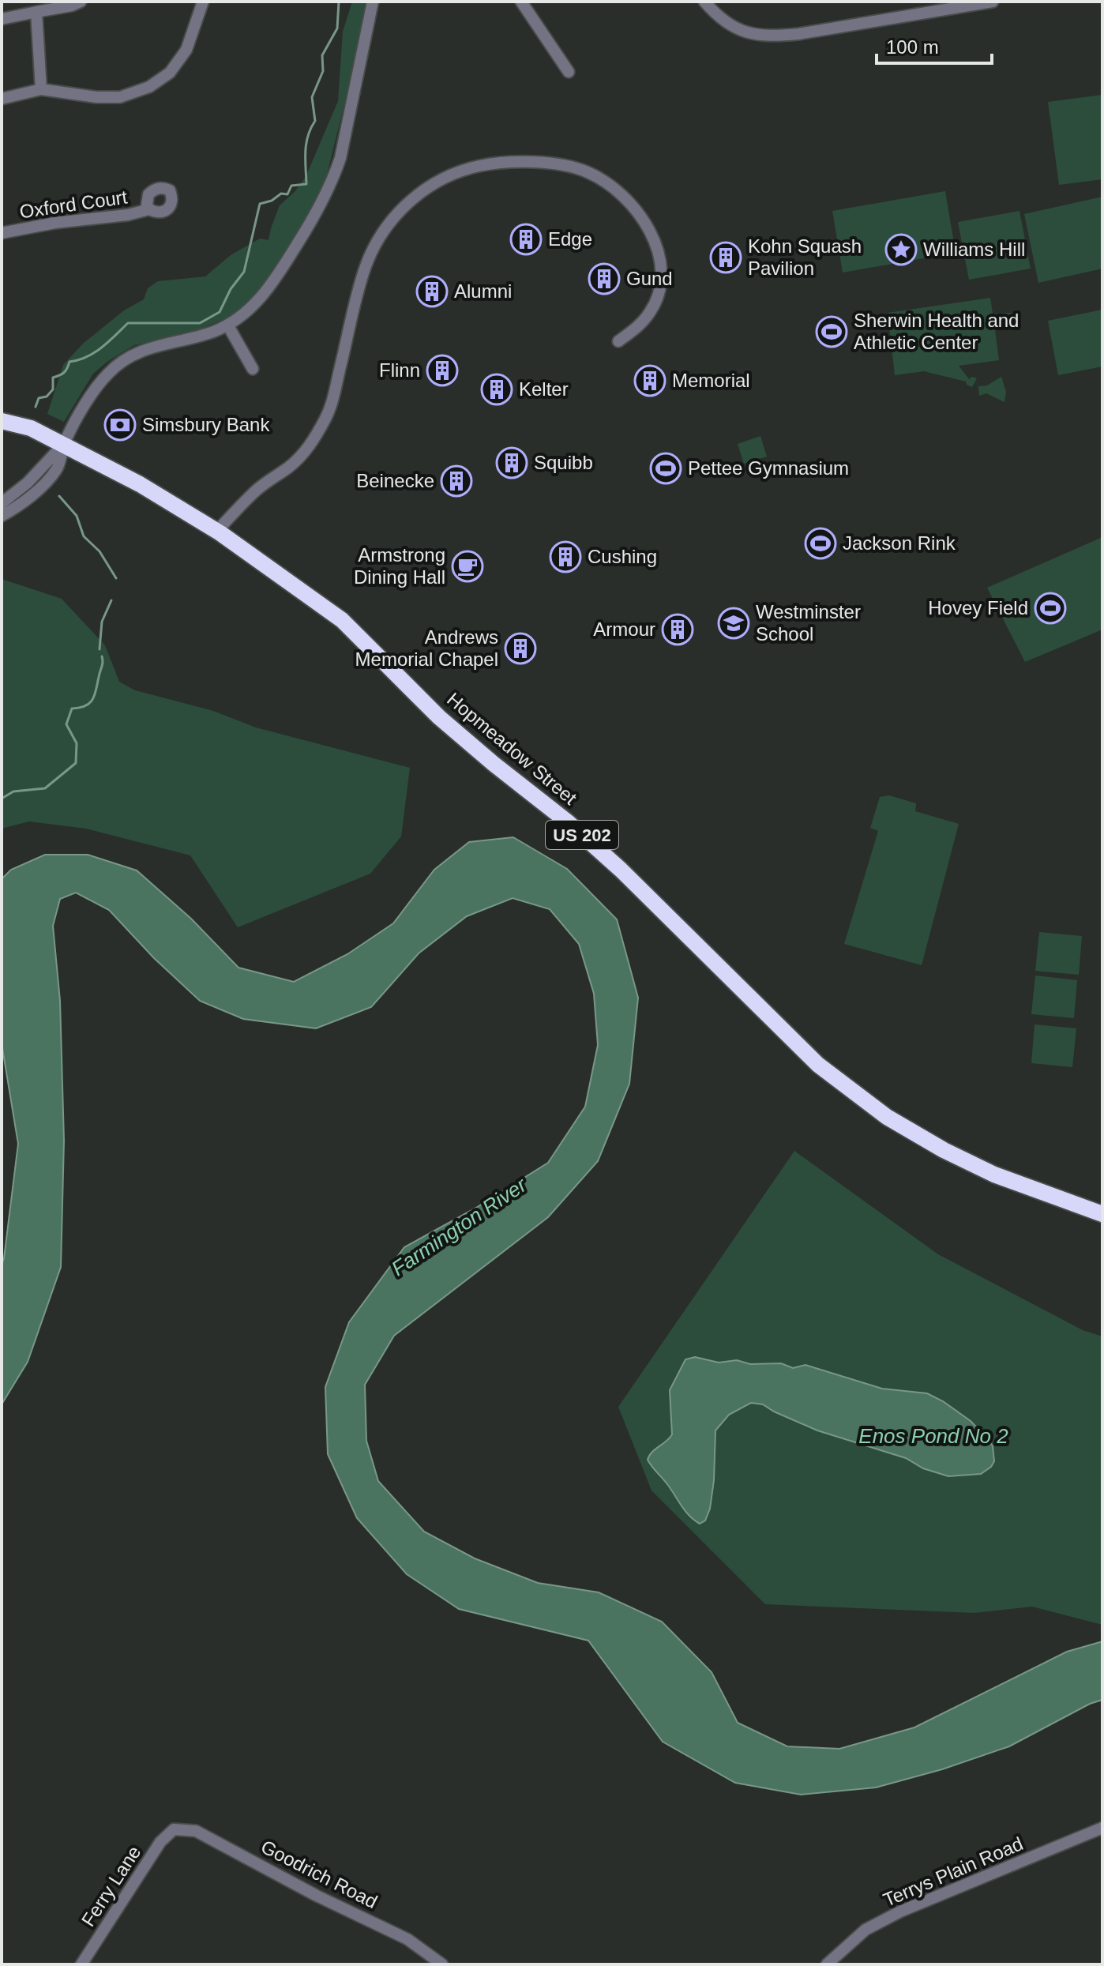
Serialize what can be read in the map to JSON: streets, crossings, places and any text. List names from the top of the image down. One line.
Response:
{"streets":{"highway":["Hopmeadow Street","US 202"],"street":["Oxford Court","Terrys Plain Road","Goodrich Road","Ferry Lane"]},"crossings":[["Goodrich Road","Ferry Lane"]],"water":["Farmington River","Enos Pond No 2"],"places":{"building":["Edge","Kohn Squash Pavilion","Gund","Alumni","Flinn","Memorial","Kelter","Squibb","Beinecke","Cushing","Armour","Andrews Memorial Chapel"],"place":["Williams Hill"],"sports":["Sherwin Health and Athletic Center","Pettee Gymnasium","Jackson Rink","Hovey Field"],"bank":["Simsbury Bank"],"cafe":["Armstrong Dining Hall"],"school or university":["Westminster School"]},"scale_bar":"100 m"}
